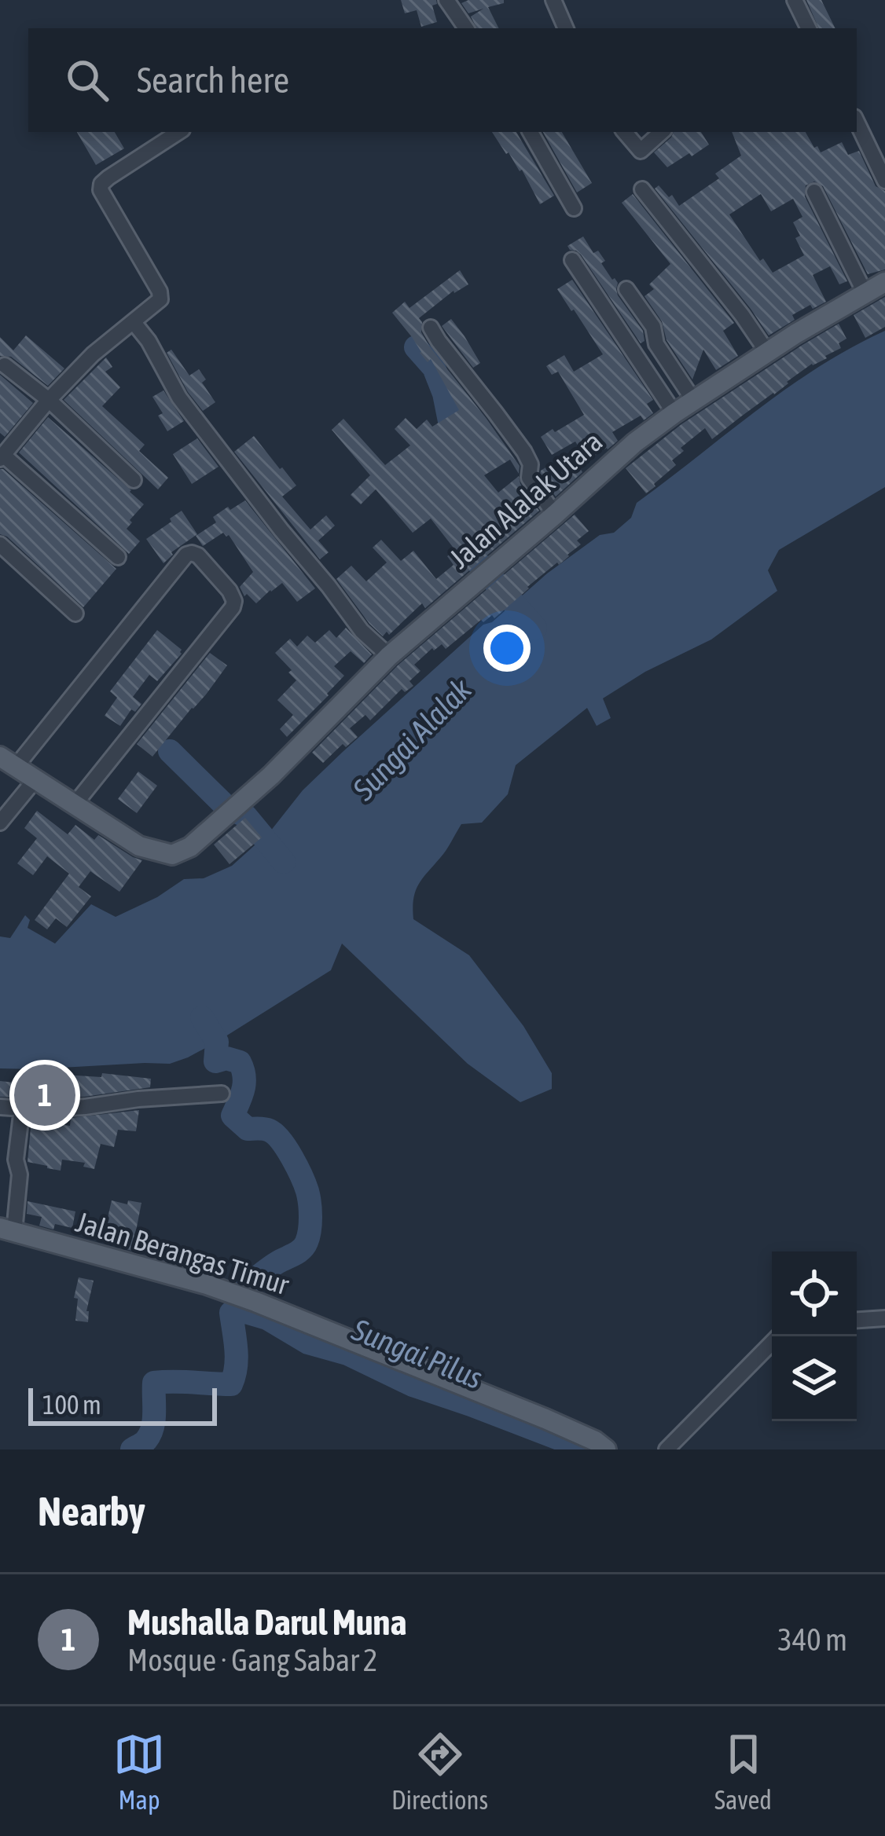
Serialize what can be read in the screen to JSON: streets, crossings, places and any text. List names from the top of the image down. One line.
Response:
{"streets":{"main road":["Jalan Alalak Utara","Jalan Berangas Timur"]},"water":["Sungai Alalak","Sungai Pilus"],"scale_bar":"100 m","page":{"search":"Search here","pins":"1","scale":"100 m","heading":"Nearby","list":[{"mark":"1","name":"Mushalla Darul Muna","note":"Mosque · Gang Sabar 2","value":"340 m"}],"nav":["Map","Directions","Saved"]}}
